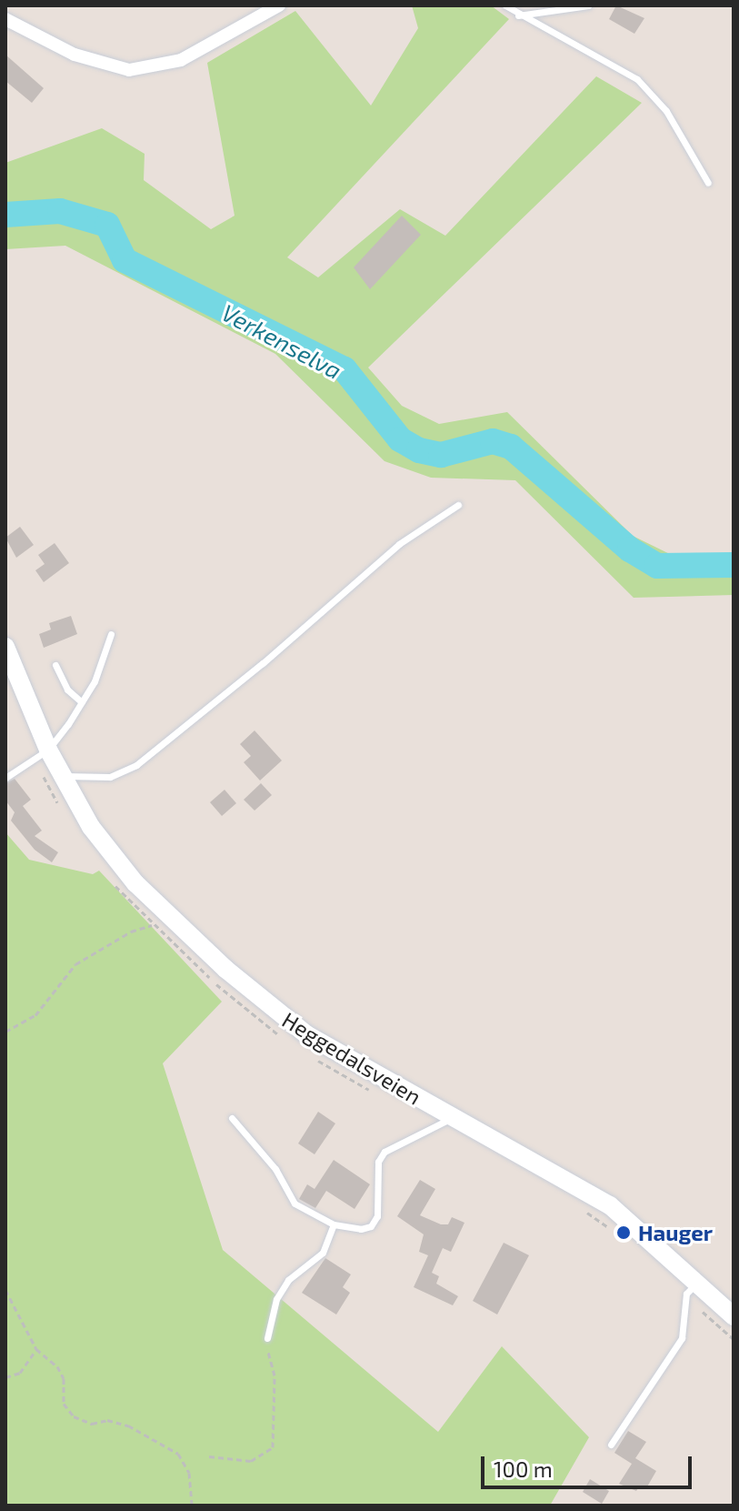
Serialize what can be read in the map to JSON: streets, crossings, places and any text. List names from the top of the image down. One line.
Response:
{"streets":{"main road":["Heggedalsveien"]},"water":["Verkenselva"],"places":["Hauger"],"scale_bar":"100 m"}
